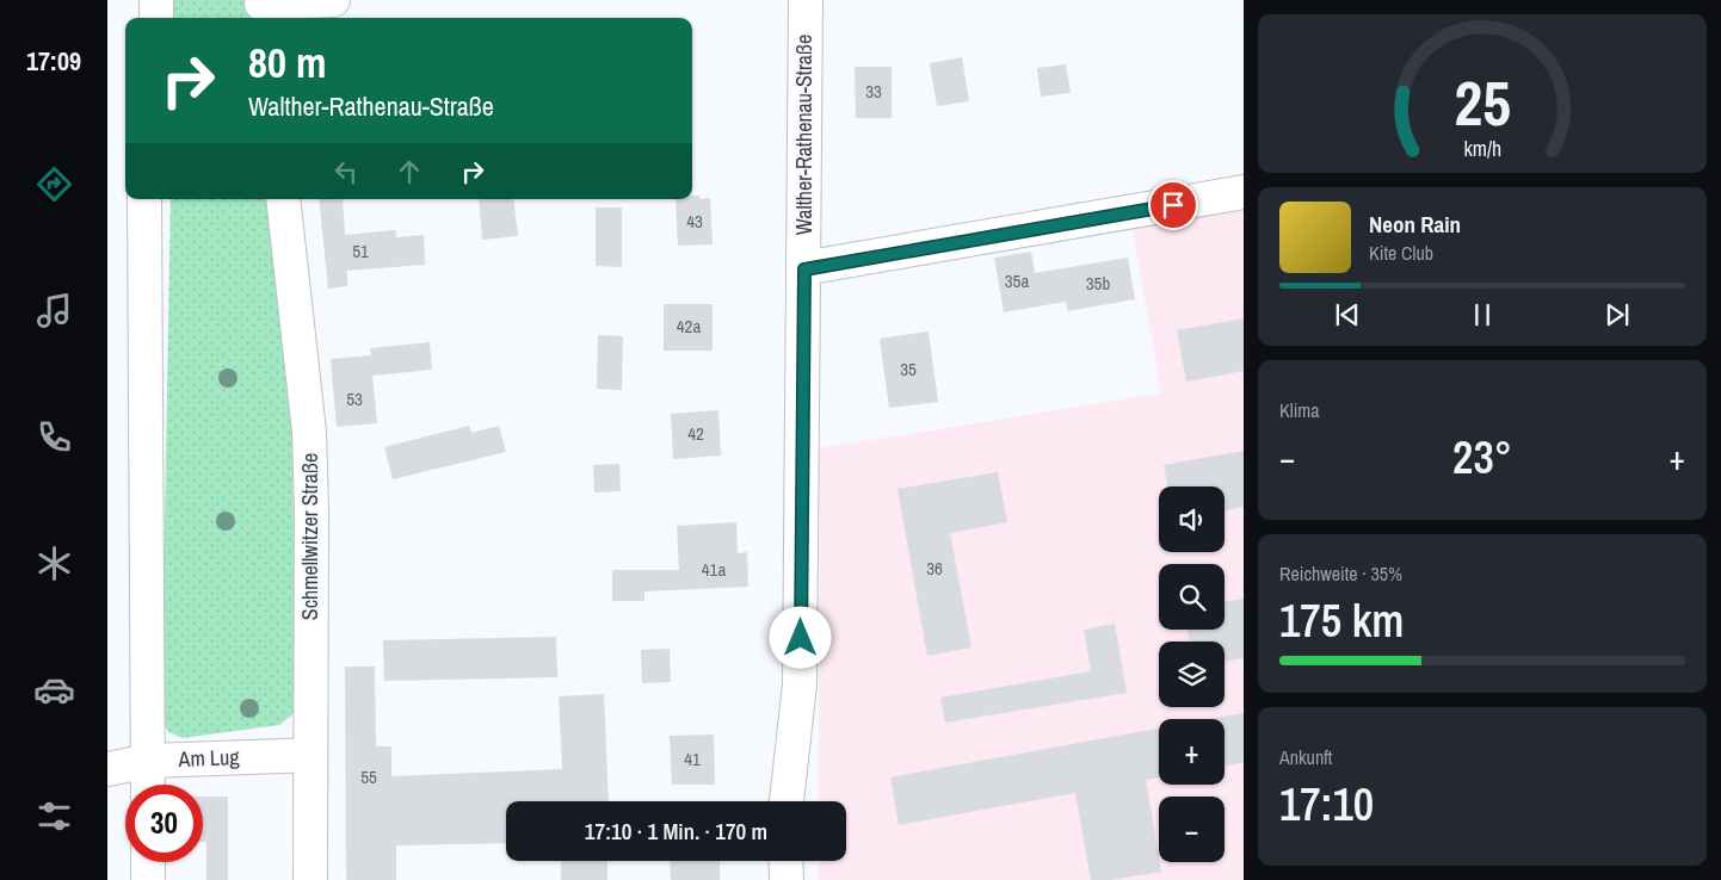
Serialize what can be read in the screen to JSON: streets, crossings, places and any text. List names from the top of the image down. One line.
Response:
{"streets":{"street":["Walther-Rathenau-Straße","Schmellwitzer Straße","Am Lug"]},"crossings":[["Schmellwitzer Straße","Am Lug"]],"house_numbers":["33","43","51","35a","35b","42a","35","53","42","36","41a","41","55"],"page":{"tabs":"17:09","turn":["80 m","Walther-Rathenau-Straße"],"song":["Neon Rain","Kite Club"],"tile":["Klima",["Reichweite · 35%","175 km"],["Ankunft","17:10"]],"heat":["−","23°","+"],"map_buttons":["+","−"],"limit":"30","trip":"17:10 · 1 Min. · 170 m","gauge":["25","km/h"]}}
